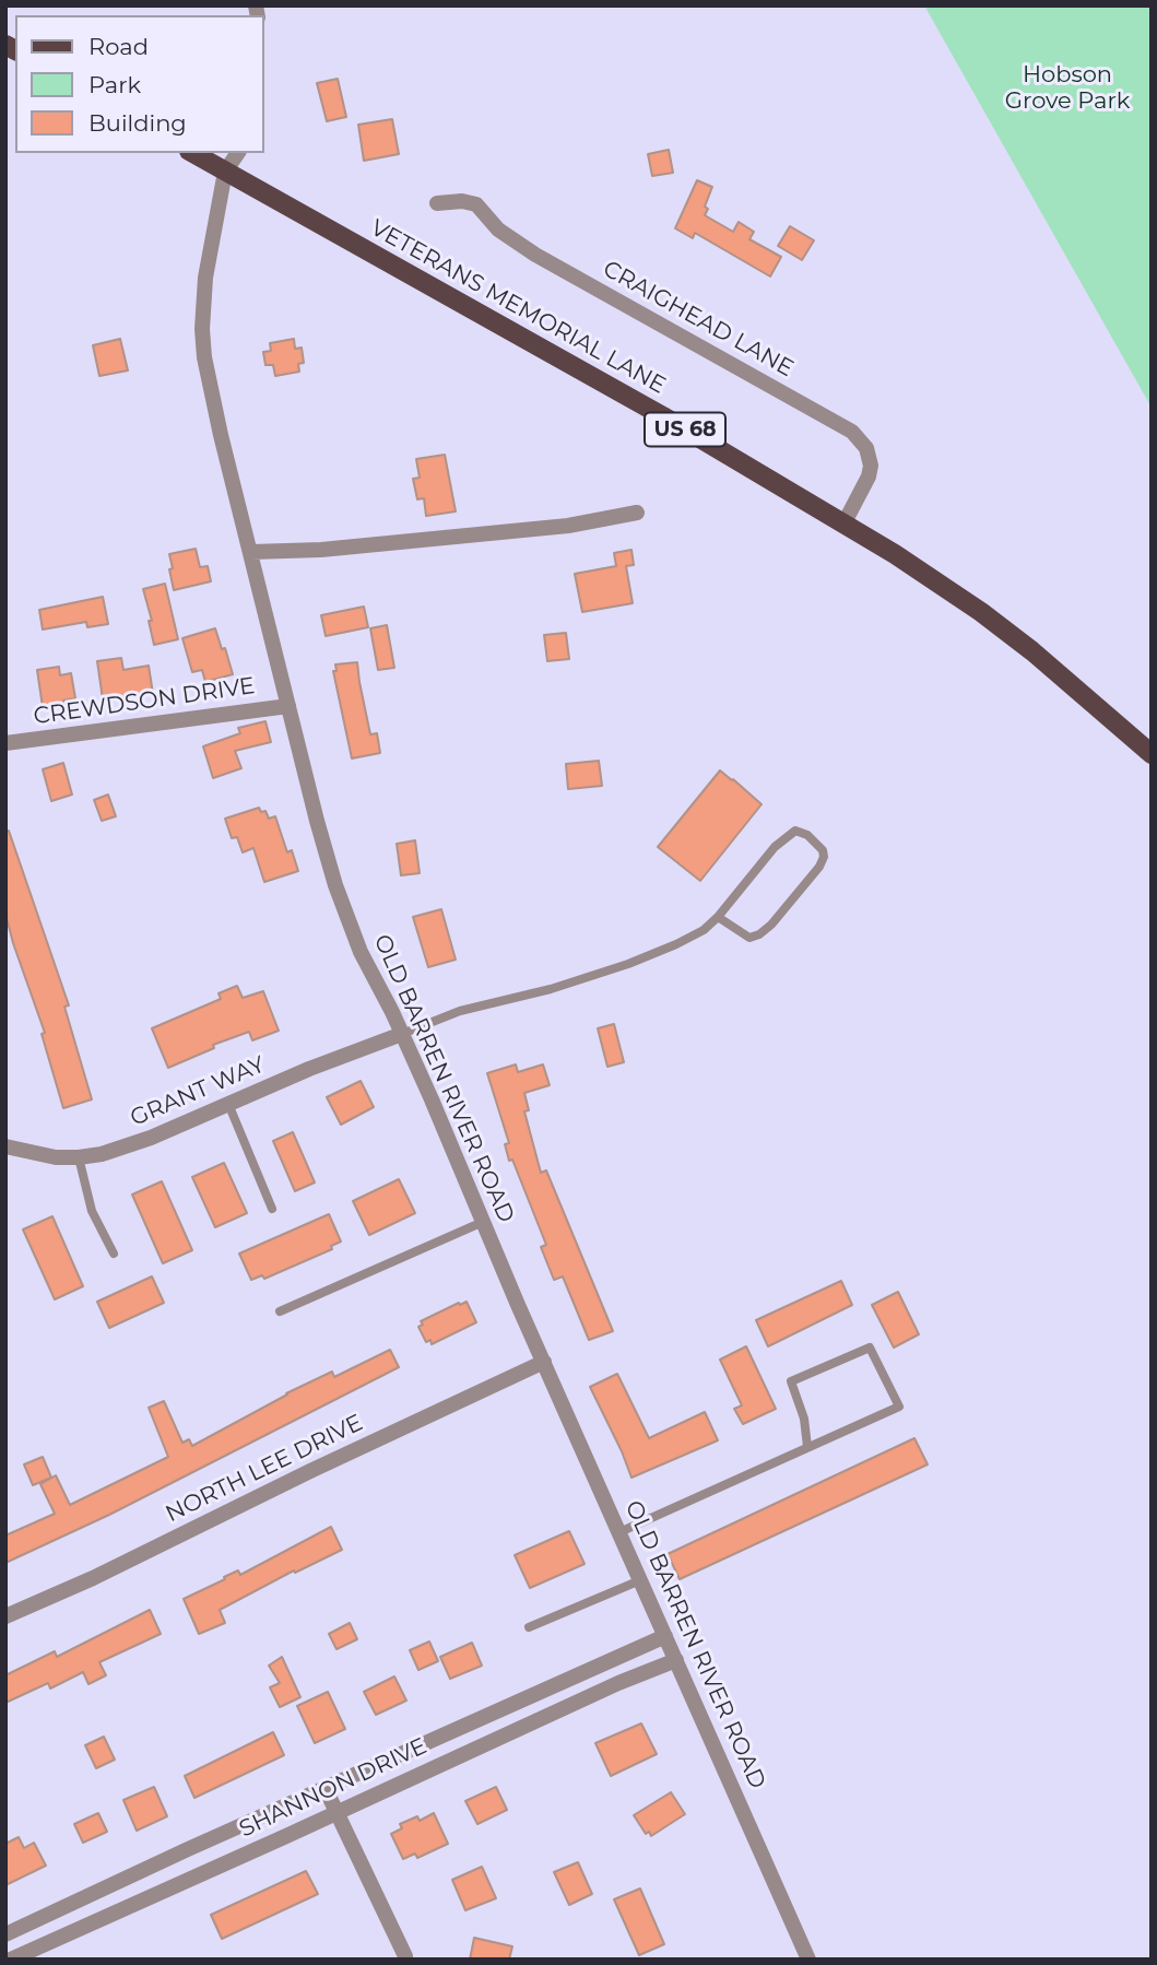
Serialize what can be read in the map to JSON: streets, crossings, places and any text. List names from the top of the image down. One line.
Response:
{"streets":{"main road":["VETERANS MEMORIAL LANE","US 68"],"street":["CRAIGHEAD LANE","CREWDSON DRIVE","OLD BARREN RIVER ROAD","GRANT WAY","NORTH LEE DRIVE","SHANNON DRIVE"]},"crossings":[["VETERANS MEMORIAL LANE","CRAIGHEAD LANE"],["VETERANS MEMORIAL LANE","OLD BARREN RIVER ROAD"],["CREWDSON DRIVE","OLD BARREN RIVER ROAD"],["OLD BARREN RIVER ROAD","GRANT WAY"],["OLD BARREN RIVER ROAD","NORTH LEE DRIVE"],["OLD BARREN RIVER ROAD","SHANNON DRIVE"]],"parks":["Hobson Grove Park"],"legend":["Road","Park","Building"]}
